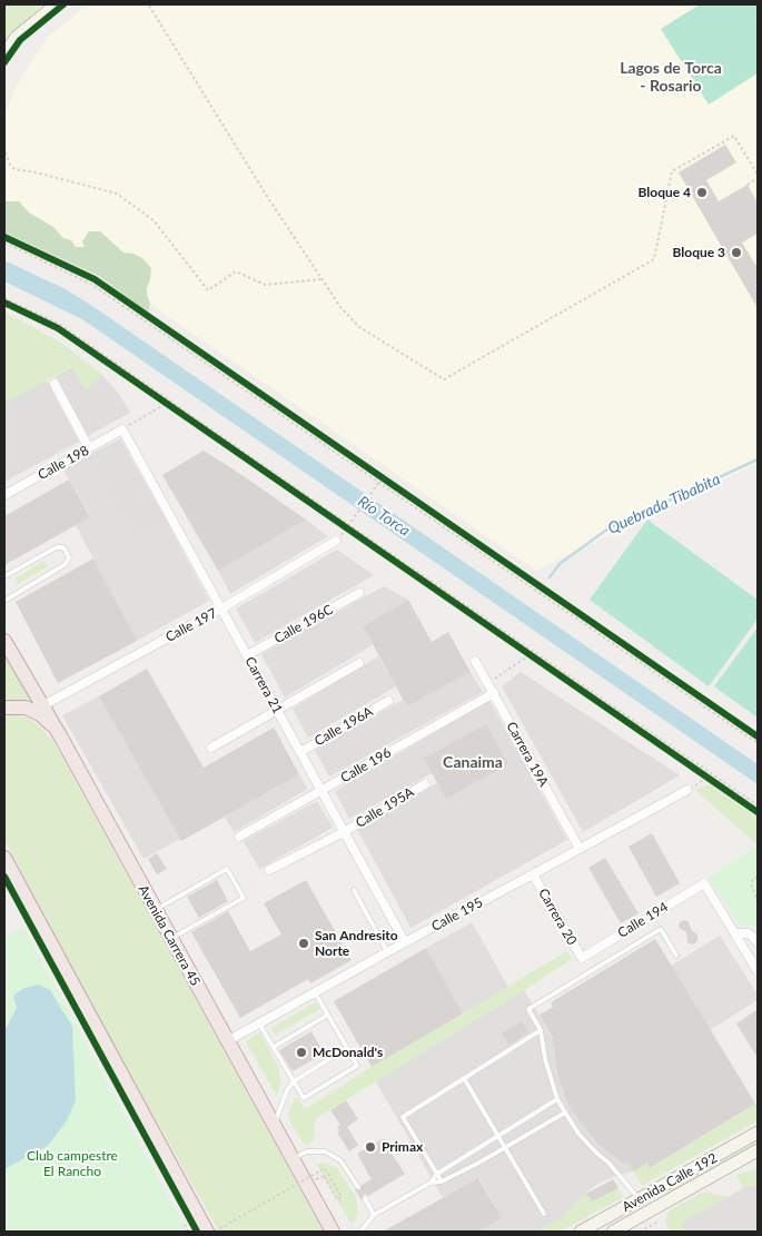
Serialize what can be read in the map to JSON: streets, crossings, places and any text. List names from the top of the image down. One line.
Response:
{"streets":{"highway":["Avenida Carrera 45"],"main road":["Avenida Calle 192"],"street":["Calle 198","Calle 196C","Calle 197","Carrera 21","Calle 196A","Carrera 19A","Calle 196","Calle 195A","Calle 195","Carrera 20","Calle 194"]},"crossings":[["Calle 198","Carrera 21"],["Calle 196C","Carrera 21"],["Calle 197","Carrera 21"],["Calle 197","Avenida Carrera 45"],["Carrera 21","Calle 196A"],["Carrera 21","Calle 196"],["Carrera 21","Calle 195A"],["Carrera 21","Calle 195"],["Carrera 19A","Calle 196"],["Carrera 19A","Calle 195"],["Calle 195","Carrera 20"],["Calle 195","Avenida Carrera 45"],["Carrera 20","Calle 194"]],"districts":["Lagos de Torca - Rosario","Canaima"],"water":["Quebrada Tibabita","Río Torca"],"parks":["Club campestre El Rancho"],"places":["Bloque 4","Bloque 3","San Andresito Norte","McDonald's","Primax"]}
